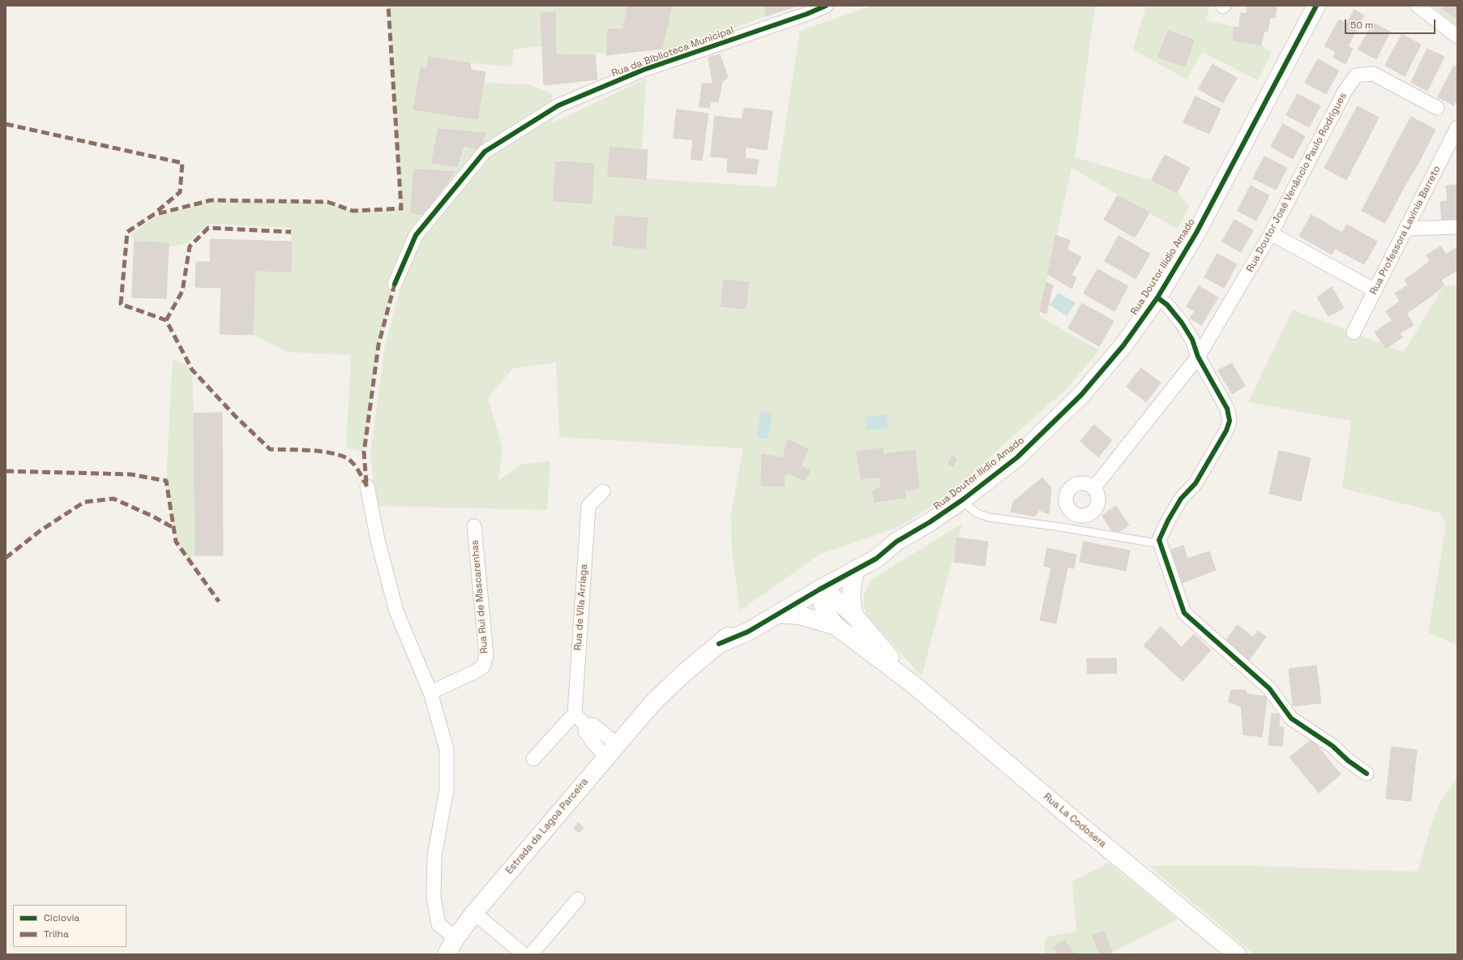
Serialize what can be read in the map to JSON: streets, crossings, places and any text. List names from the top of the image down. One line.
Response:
{"streets":{"street":["Rua da Biblioteca Municipal","Rua Doutor José Venâncio Paulo Rodrigues","Rua Professora Lavínia Barreto","Rua Doutor Ilídio Amado","Rua Rui de Mascarenhas","Rua de Vila Arriaga","Rua La Codosera","Estrada da Lagoa Parceira"]},"crossings":[["Rua Doutor Ilídio Amado","Estrada da Lagoa Parceira"]],"legend":["Ciclovia","Trilha"],"scale_bar":"50 m"}
